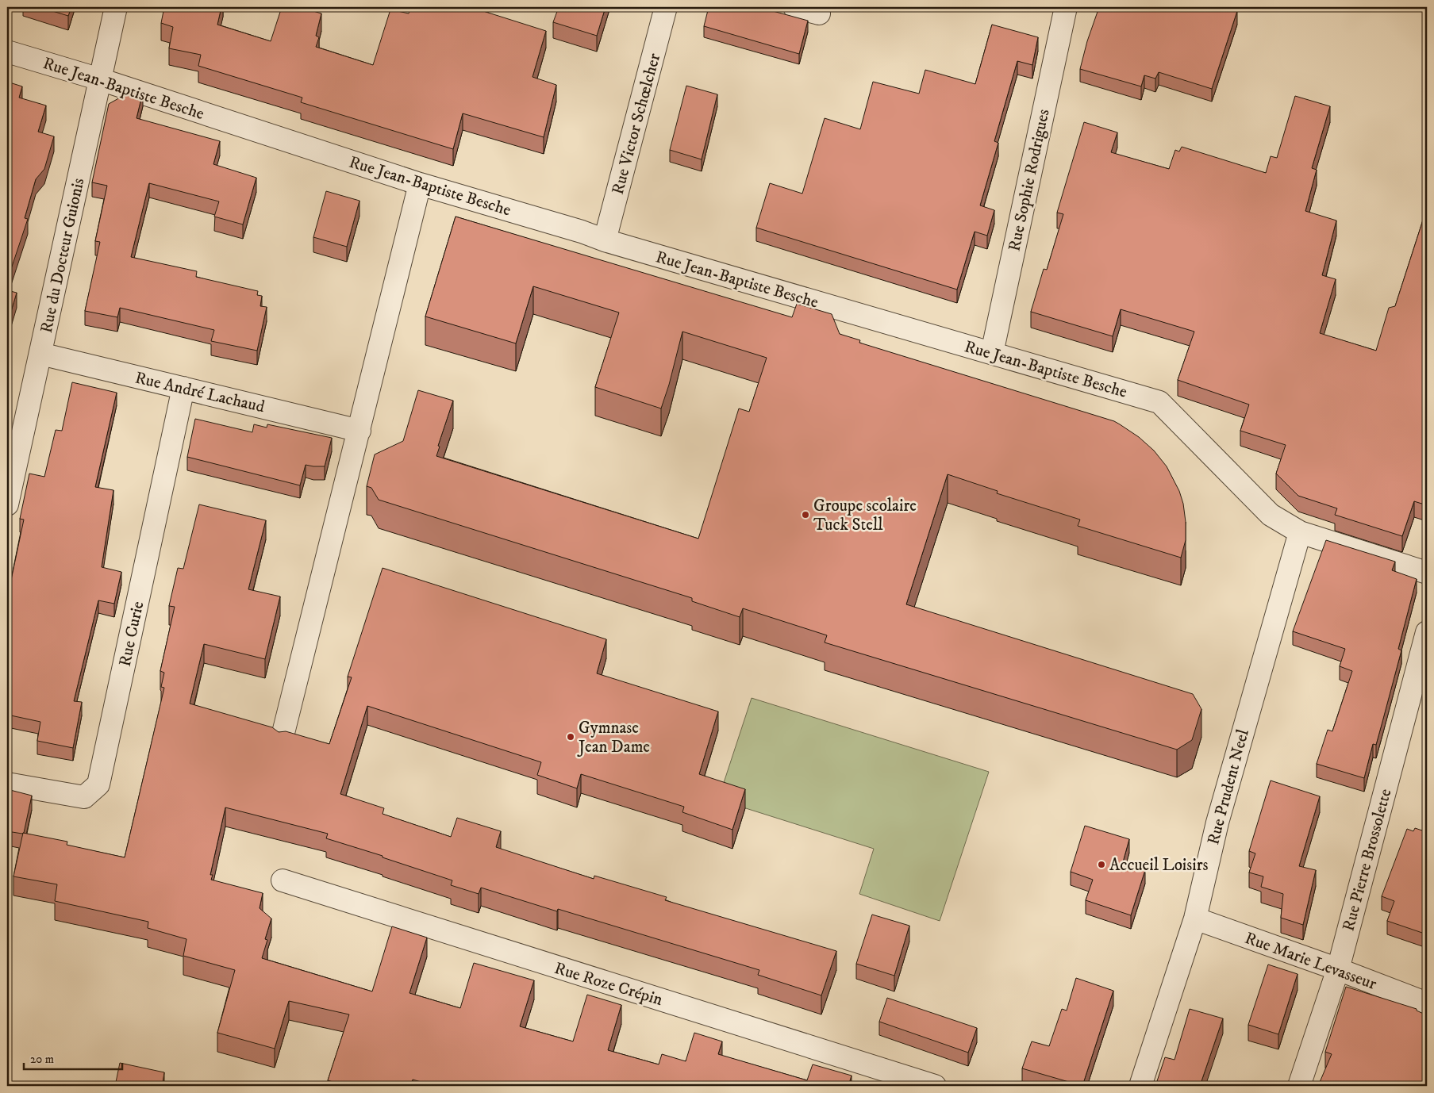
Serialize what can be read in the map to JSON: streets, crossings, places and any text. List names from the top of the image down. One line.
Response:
{"streets":{"street":["Rue Jean-Baptiste Besche","Rue Victor Schœlcher","Rue Sophie Rodrigues","Rue du Docteur Guionis","Rue André Lachaud","Rue Curie","Rue Prudent Neel","Rue Pierre Brossolette","Rue Marie Levasseur","Rue Roze Crépin"]},"crossings":[["Rue Jean-Baptiste Besche","Rue Victor Schœlcher"],["Rue Jean-Baptiste Besche","Rue Sophie Rodrigues"],["Rue Jean-Baptiste Besche","Rue du Docteur Guionis"],["Rue Jean-Baptiste Besche","Rue Prudent Neel"],["Rue du Docteur Guionis","Rue André Lachaud"],["Rue André Lachaud","Rue Curie"],["Rue Prudent Neel","Rue Marie Levasseur"],["Rue Pierre Brossolette","Rue Marie Levasseur"]],"places":["Groupe scolaire Tuck Stell","Gymnase Jean Dame","Accueil Loisirs"],"scale_bar":"20 m"}
